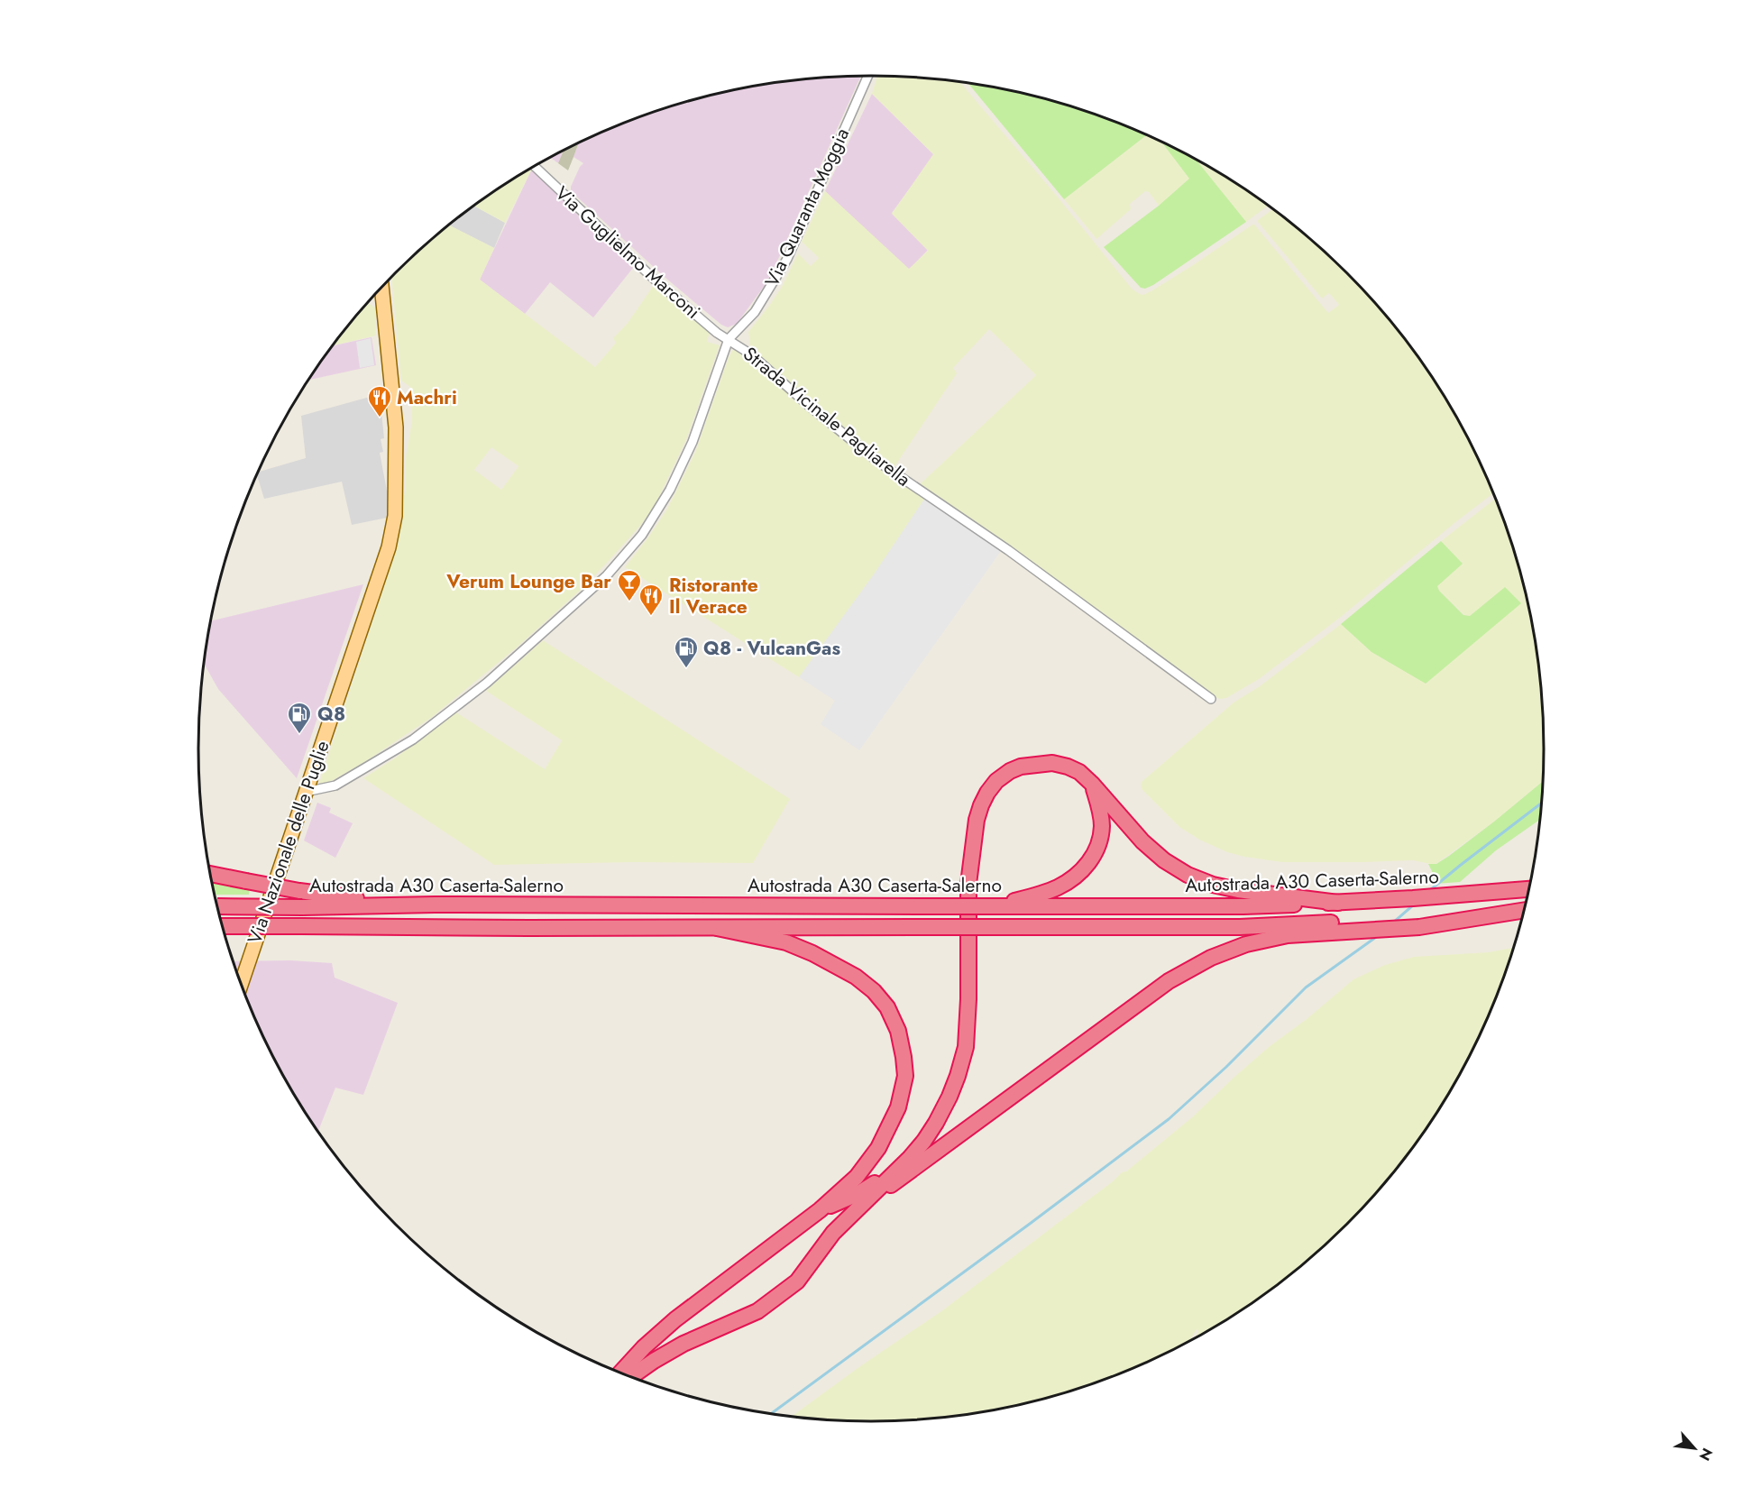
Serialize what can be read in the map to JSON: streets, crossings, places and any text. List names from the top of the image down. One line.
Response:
{"streets":{"highway":["Autostrada A30 Caserta-Salerno"],"main road":["Via Nazionale delle Puglie"],"street":["Via Quaranta Moggia","Via Guglielmo Marconi","Strada Vicinale Pagliarella"]},"crossings":[["Via Quaranta Moggia","Via Guglielmo Marconi"],["Via Quaranta Moggia","Strada Vicinale Pagliarella"],["Via Guglielmo Marconi","Strada Vicinale Pagliarella"],["Strada Vicinale Pagliarella","Via Nazionale delle Puglie"]],"places":{"restaurant":["Machri","Ristorante Il Verace"],"bar":["Verum Lounge Bar"],"fuel station":["Q8 - VulcanGas","Q8"]},"north":"bottom right"}
